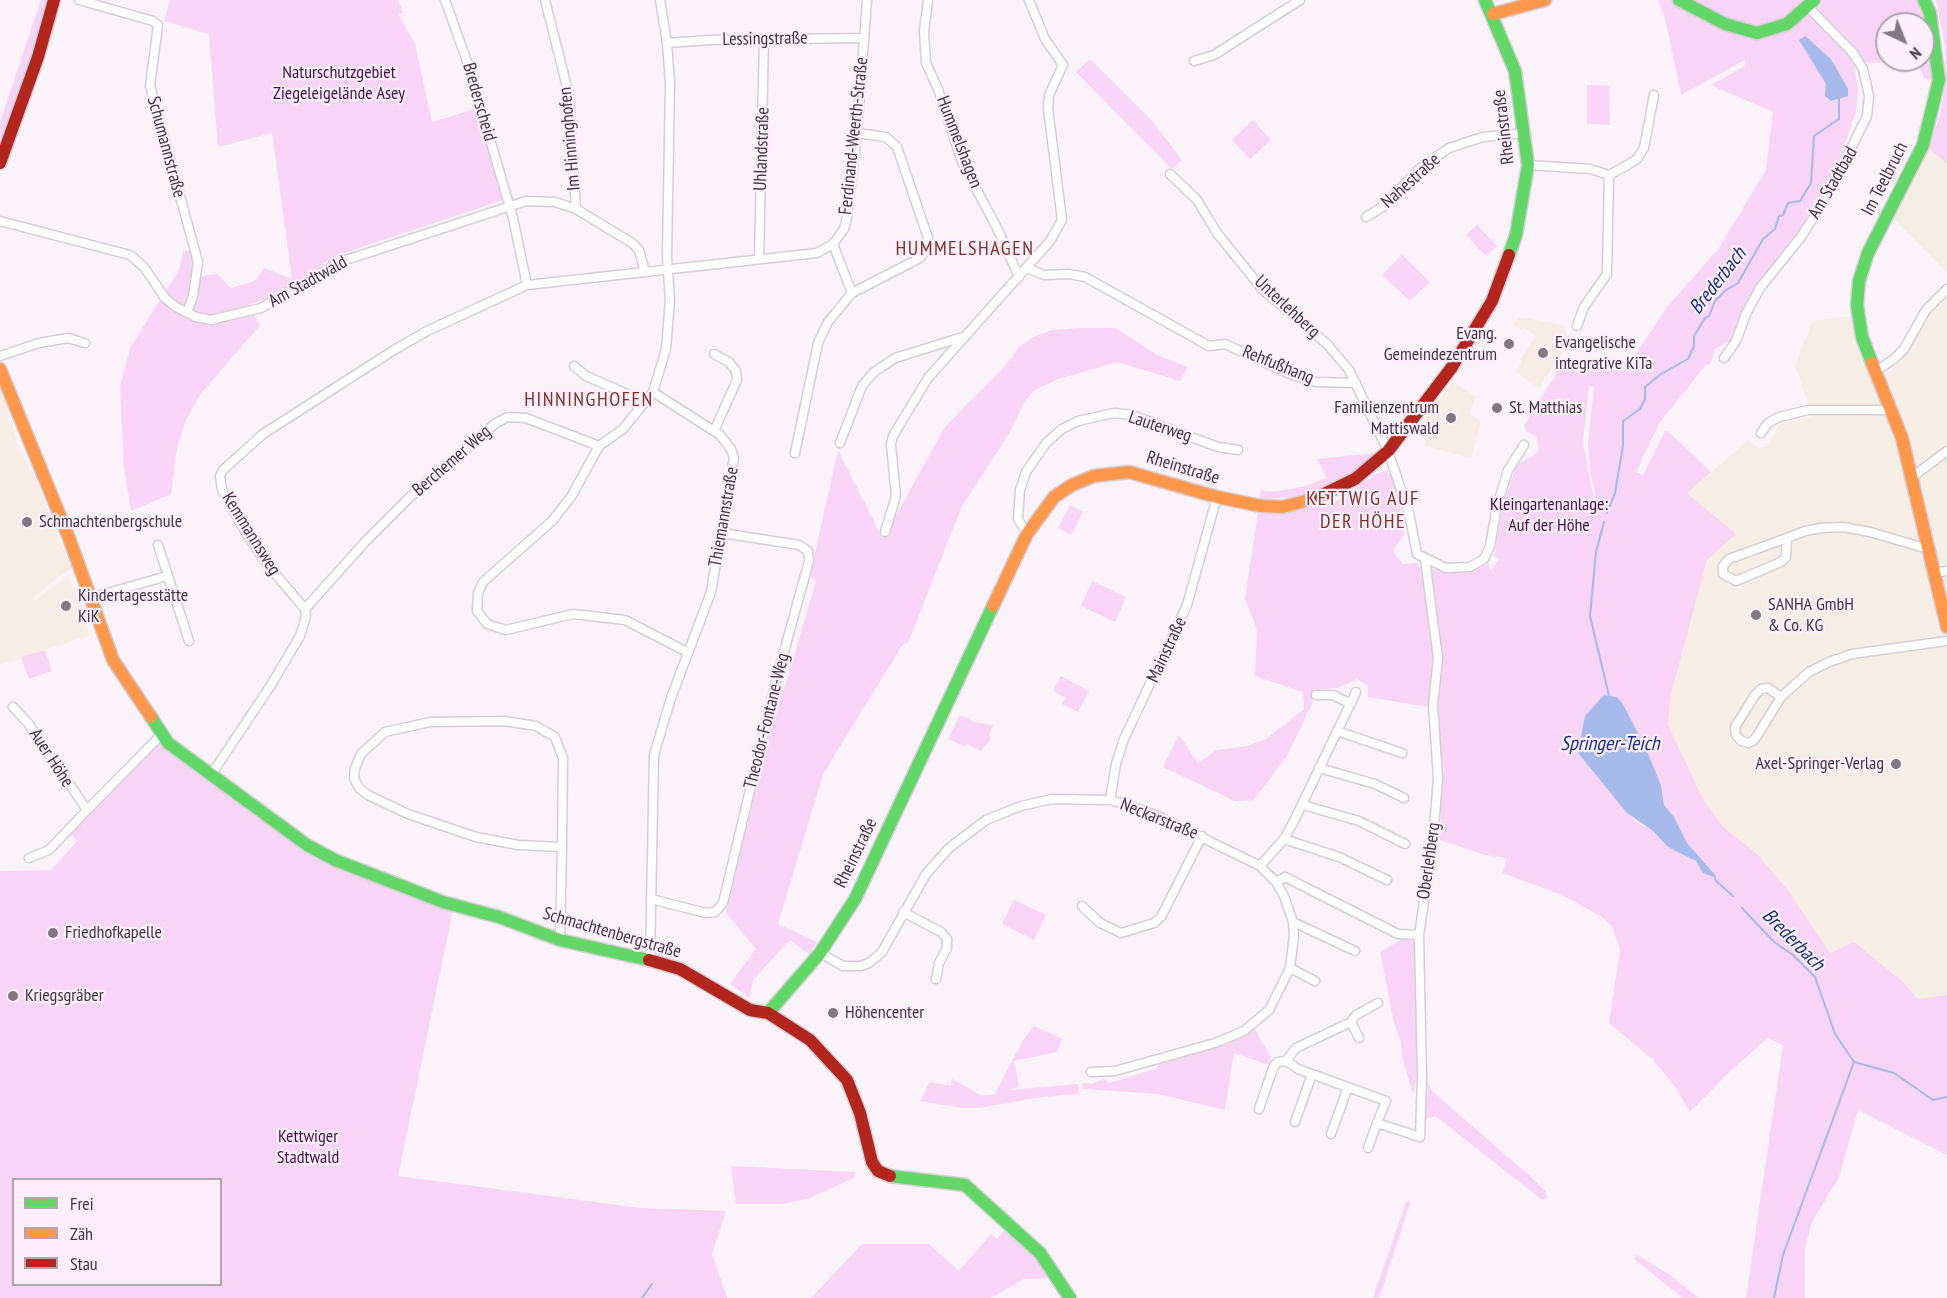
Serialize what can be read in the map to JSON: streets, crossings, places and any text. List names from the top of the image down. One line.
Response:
{"streets":{"street":["Lessingstraße","Brederscheid","Rheinstraße","Ferdinand-Weerth-Straße","Im Hinninghofen","Hummelshagen","Schumannstraße","Uhlandstraße","Im Teelbruch","Nahestraße","Am Stadtbad","Am Stadtwald","Unterlehberg","Rehfußhang","Lauterweg","Berchemer Weg","Thiemannstraße","Kemmannsweg","Mainstraße","Theodor-Fontane-Weg","Auer Höhe","Neckarstraße","Oberlehberg","Schmachtenbergstraße"]},"crossings":[["Lessingstraße","Ferdinand-Weerth-Straße"],["Lessingstraße","Uhlandstraße"],["Brederscheid","Am Stadtwald"],["Rheinstraße","Nahestraße"],["Rheinstraße","Unterlehberg"],["Rheinstraße","Lauterweg"],["Rheinstraße","Mainstraße"],["Rheinstraße","Neckarstraße"],["Rheinstraße","Schmachtenbergstraße"],["Im Hinninghofen","Am Stadtwald"],["Schumannstraße","Am Stadtwald"],["Am Stadtwald","Kemmannsweg"],["Unterlehberg","Rehfußhang"],["Berchemer Weg","Kemmannsweg"],["Thiemannstraße","Theodor-Fontane-Weg"],["Thiemannstraße","Schmachtenbergstraße"],["Mainstraße","Neckarstraße"]],"districts":["HUMMELSHAGEN","HINNINGHOFEN","KETTWIG AUF DER HÖHE"],"water":["Brederbach","Springer-Teich"],"parks":["Naturschutzgebiet Ziegeleigelände Asey","Kleingartenanlage: Auf der Höhe","Kettwiger Stadtwald"],"places":["Evang. Gemeindezentrum","Evangelische integrative KiTa","St. Matthias","Familienzentrum Mattiswald","Schmachtenbergschule","Kindertagesstätte KiK","SANHA GmbH & Co. KG","Axel-Springer-Verlag","Friedhofkapelle","Kriegsgräber","Höhencenter"],"legend":["Frei","Zäh","Stau"],"north":"bottom right"}
